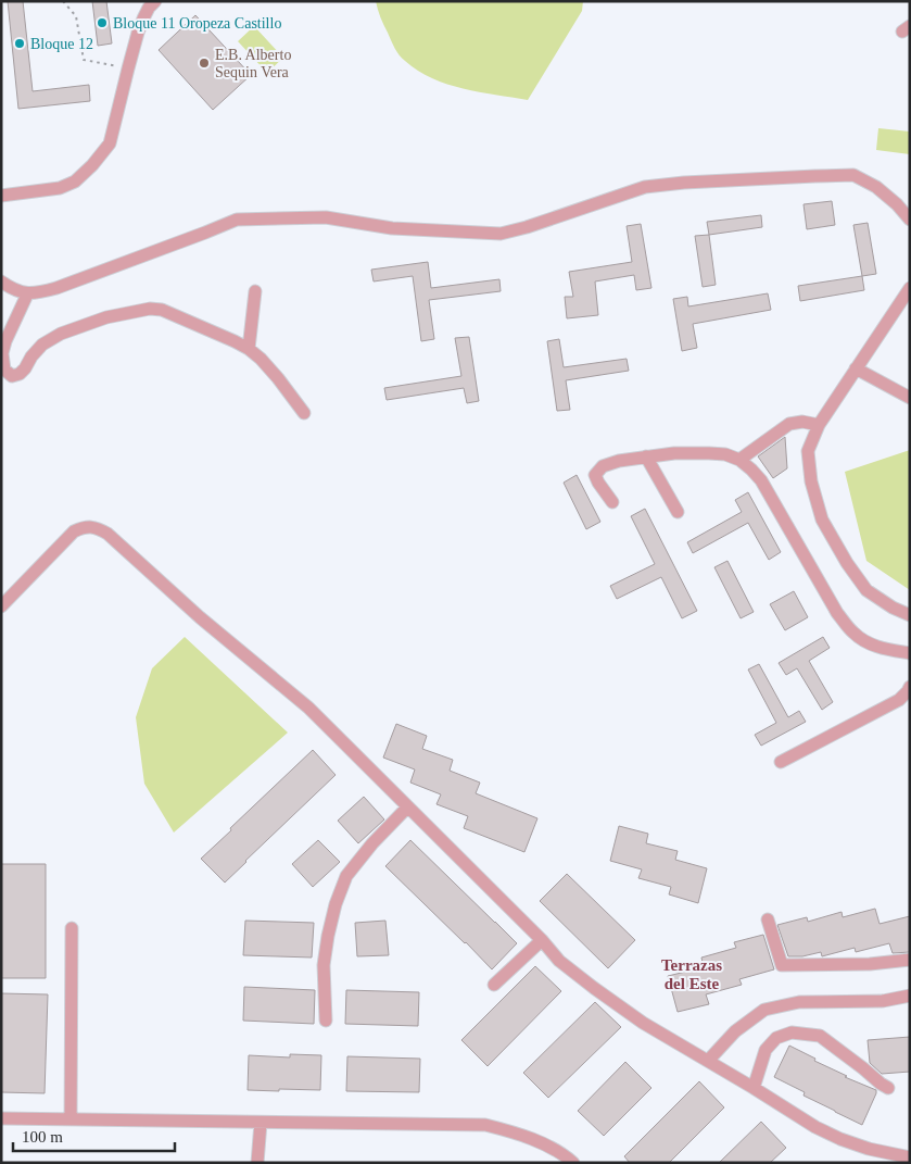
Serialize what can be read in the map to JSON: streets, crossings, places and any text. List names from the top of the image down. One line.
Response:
{"districts":["Terrazas del Este"],"places":["Bloque 11 Oropeza Castillo","Bloque 12","E.B. Alberto Sequin Vera"],"scale_bar":"100 m"}
